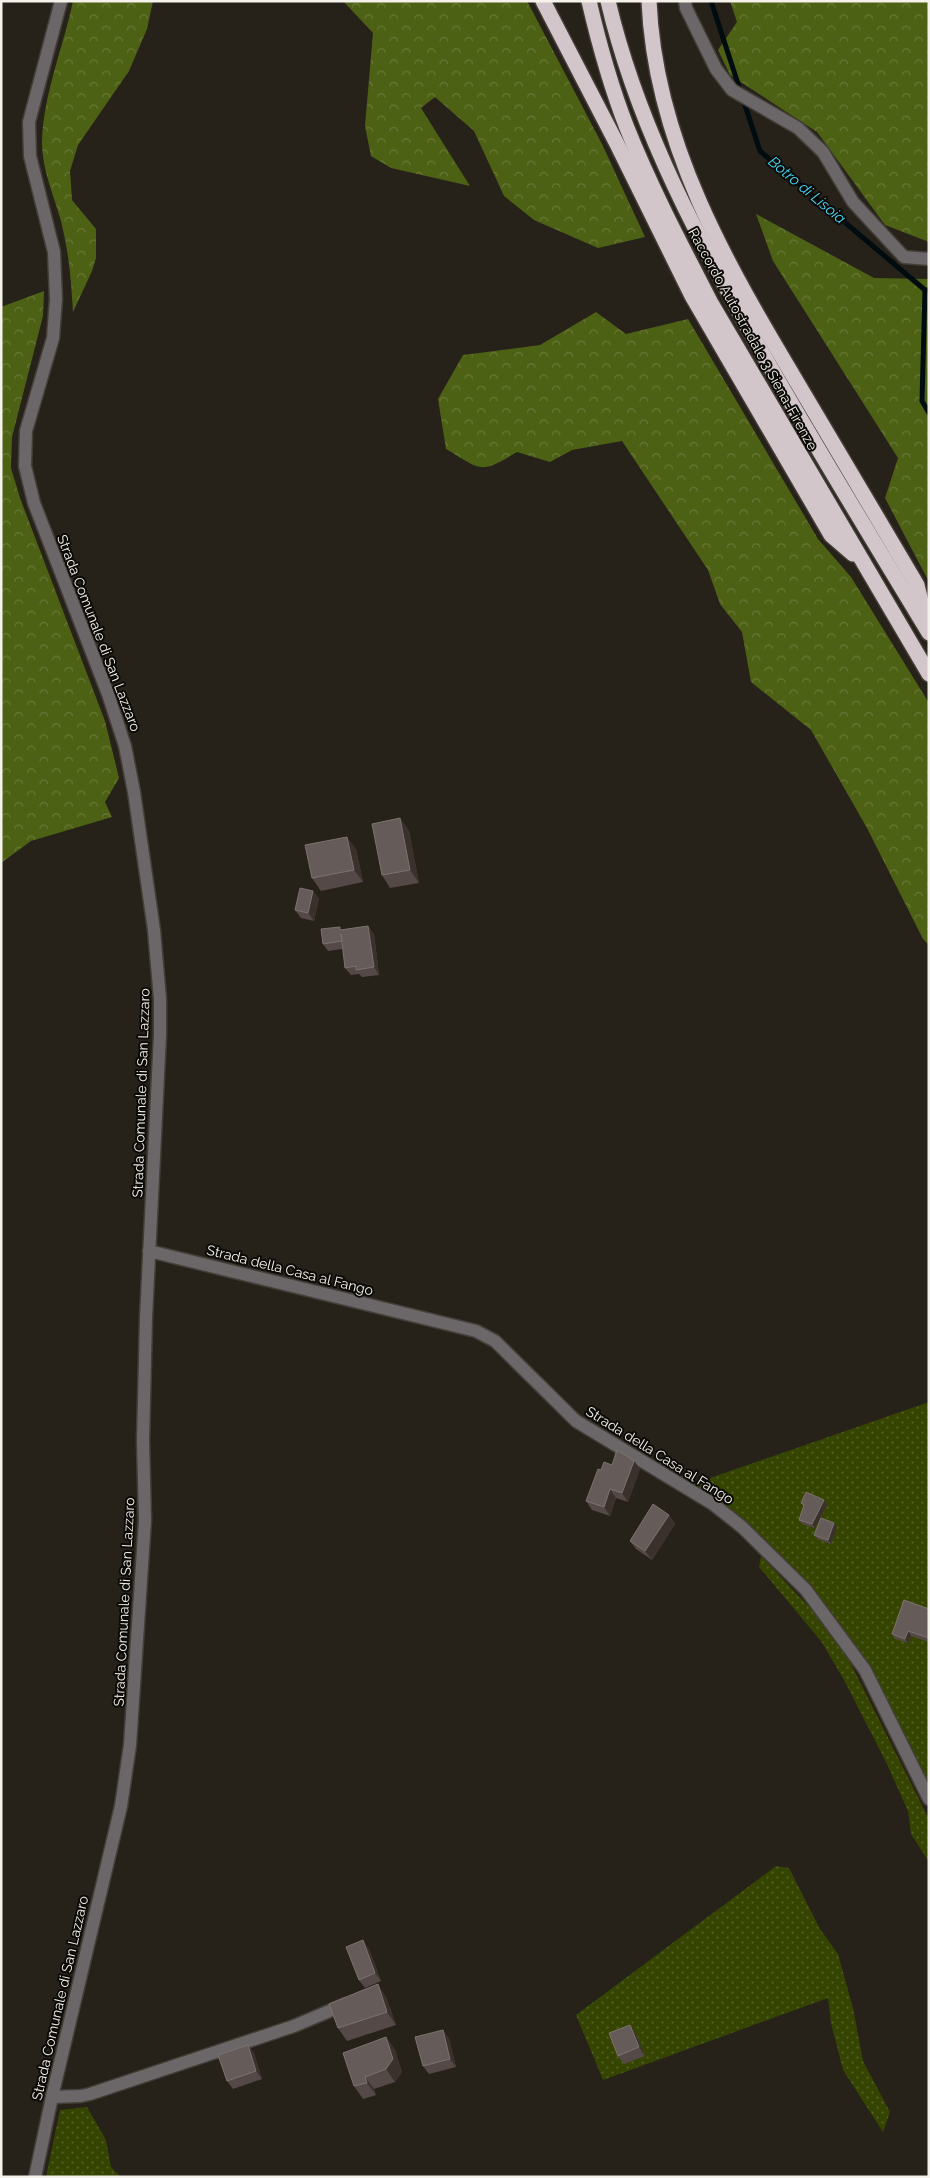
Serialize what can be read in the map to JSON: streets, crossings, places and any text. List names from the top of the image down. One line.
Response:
{"streets":{"highway":["Raccordo Autostradale 3 Siena-Firenze"],"street":["Strada Comunale di San Lazzaro","Strada della Casa al Fango"]},"crossings":[["Strada Comunale di San Lazzaro","Strada della Casa al Fango"]],"water":["Botro di Lisoia"]}
